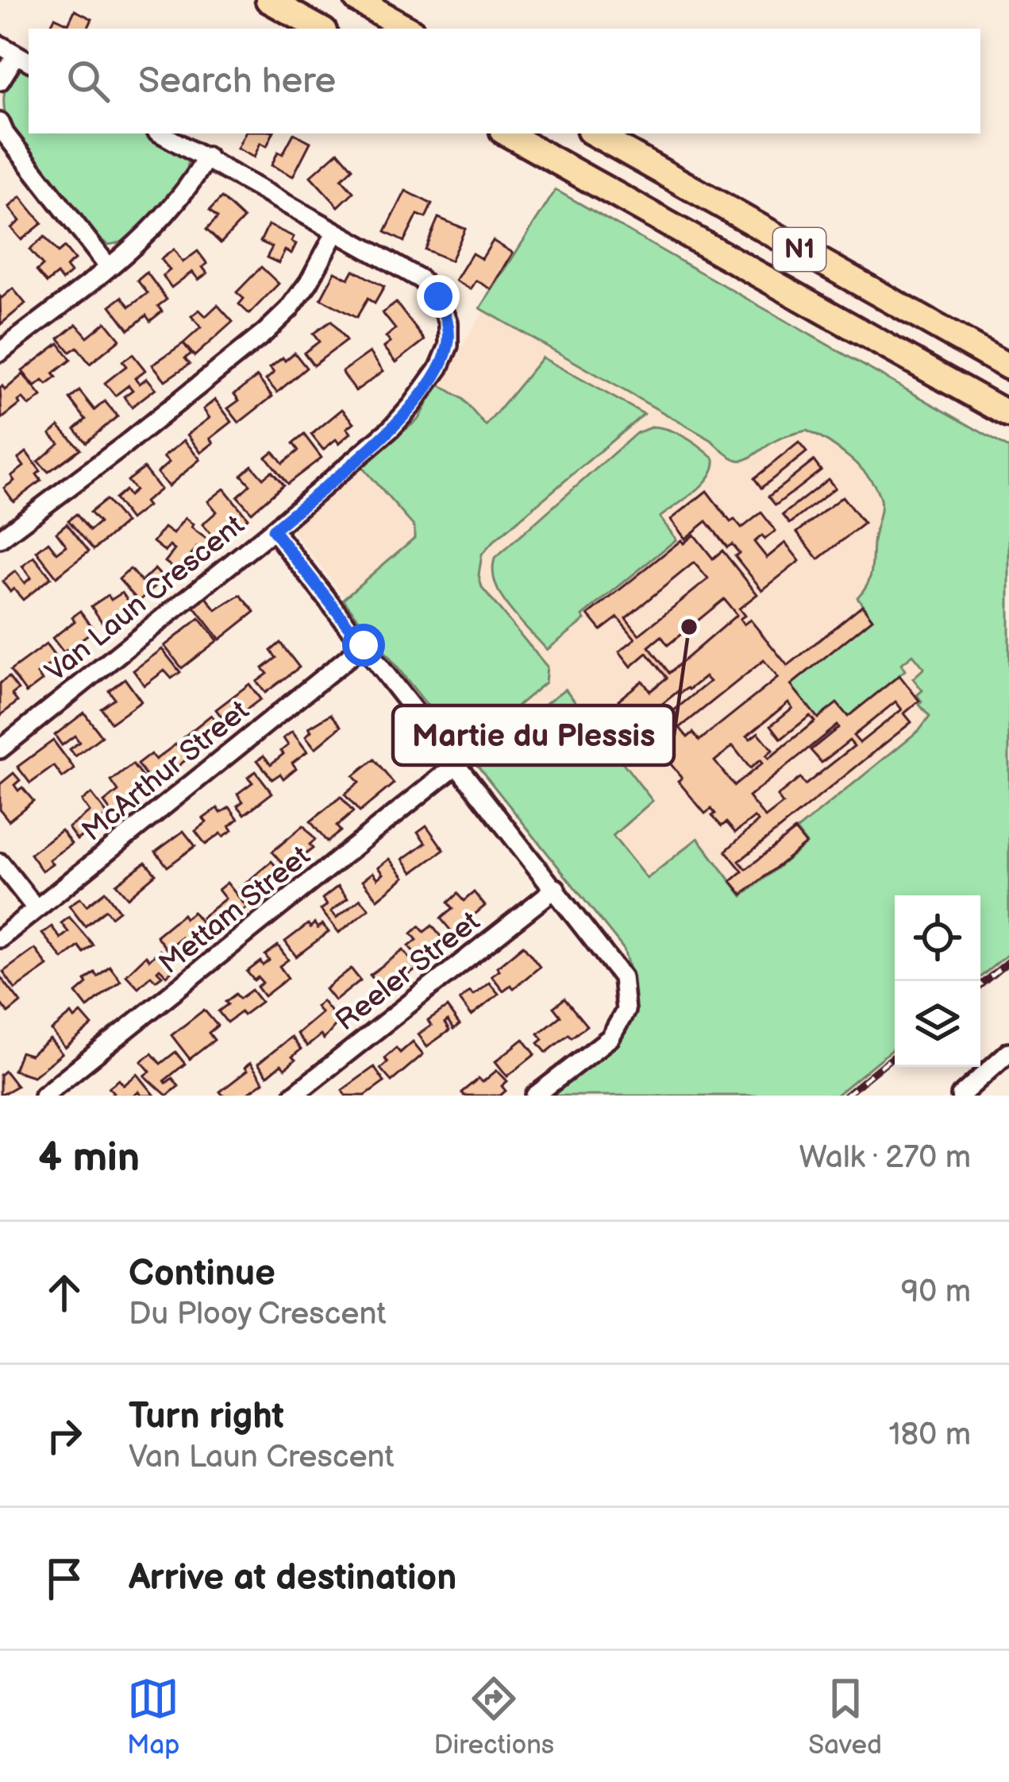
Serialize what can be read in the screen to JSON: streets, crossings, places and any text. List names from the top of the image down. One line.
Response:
{"streets":{"highway":["N1"],"street":["Van Laun Crescent","McArthur Street","Mettam Street","Reeler Street"]},"places":["Martie du Plessis"],"page":{"search":"Search here","heading":["4 min","Walk · 270 m"],"list":[["Continue","Du Plooy Crescent","90 m"],["Turn right","Van Laun Crescent","180 m"],"Arrive at destination"],"nav":["Map","Directions","Saved"]}}
